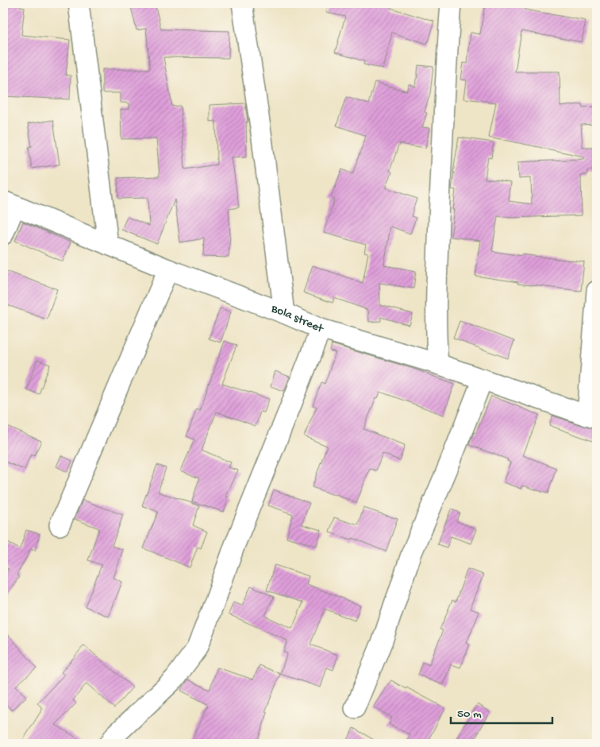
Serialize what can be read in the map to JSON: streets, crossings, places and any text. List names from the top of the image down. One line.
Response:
{"streets":{"street":["Bola street"]},"scale_bar":"50 m"}
